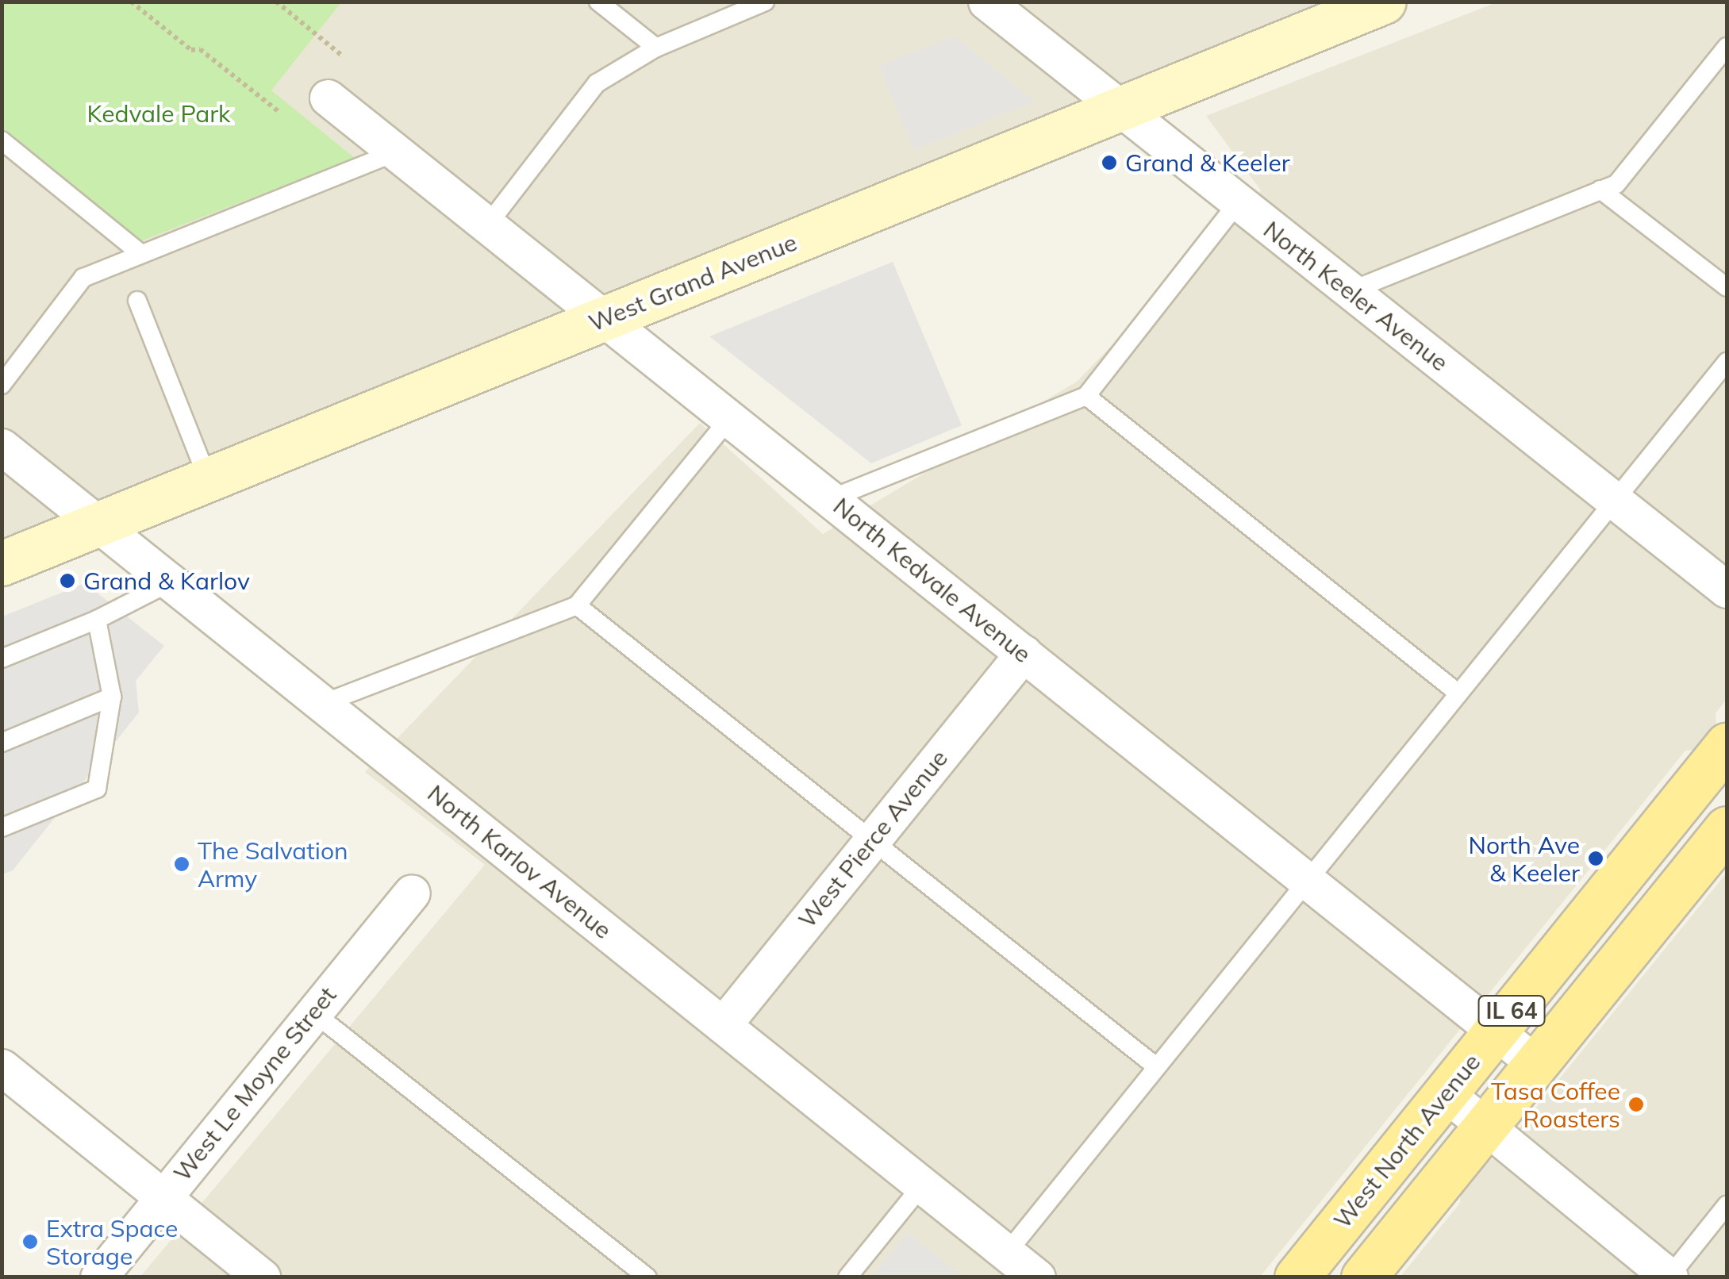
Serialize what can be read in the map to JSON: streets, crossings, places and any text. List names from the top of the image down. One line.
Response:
{"streets":{"main road":["West Grand Avenue","IL 64","West North Avenue"],"street":["North Keeler Avenue","North Kedvale Avenue","West Pierce Avenue","North Karlov Avenue","West Le Moyne Street"]},"crossings":[["West Grand Avenue","North Keeler Avenue"],["West Grand Avenue","North Kedvale Avenue"],["West Grand Avenue","North Karlov Avenue"],["North Kedvale Avenue","West Pierce Avenue"],["North Kedvale Avenue","IL 64"],["North Kedvale Avenue","West North Avenue"],["West Pierce Avenue","North Karlov Avenue"]],"parks":["Kedvale Park"],"places":["Grand & Keeler","Grand & Karlov","North Ave & Keeler","The Salvation Army","Tasa Coffee Roasters","Extra Space Storage"]}
